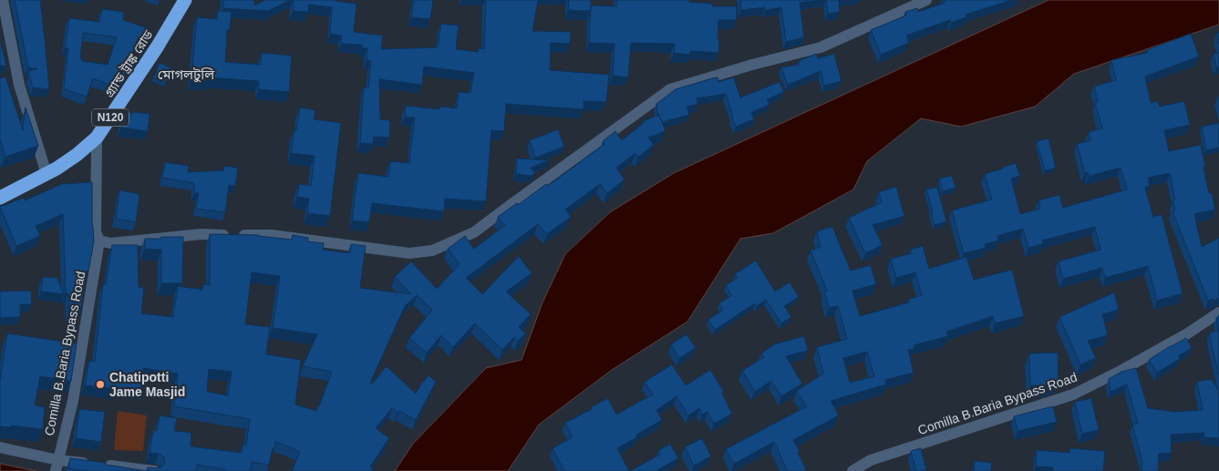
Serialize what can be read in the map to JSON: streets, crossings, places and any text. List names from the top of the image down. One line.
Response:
{"streets":{"highway":["গ্র্যান্ড ট্রাঙ্ক রোড","N120"],"street":["Comilla B.Baria Bypass Road"]},"crossings":[["গ্র্যান্ড ট্রাঙ্ক রোড","Comilla B.Baria Bypass Road"]],"districts":["মোগলটুলি"],"places":["Chatipotti Jame Masjid"]}
